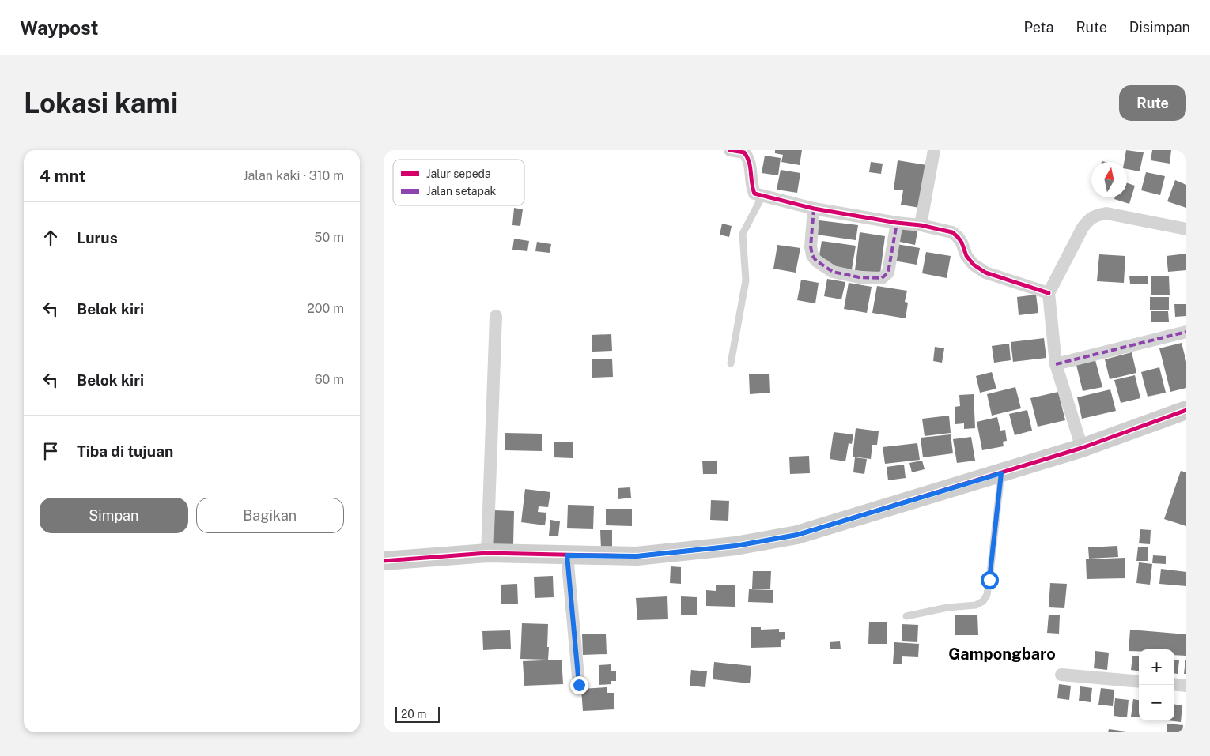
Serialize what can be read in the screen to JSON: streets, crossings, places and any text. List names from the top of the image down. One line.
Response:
{"districts":["Gampongbaro"],"legend":["Jalur sepeda","Jalan setapak"],"scale_bar":"20 m","north":"top","page":{"header":"Waypost","nav":["Peta","Rute","Disimpan"],"buttons":["Rute",["Simpan","Bagikan"]],"title":"Lokasi kami","heading":["4 mnt","Jalan kaki · 310 m"],"list":[["Lurus","50 m"],["Belok kiri","200 m"],["Belok kiri","60 m"],"Tiba di tujuan"],"map_buttons":["+","−"],"scale":"20 m"}}
